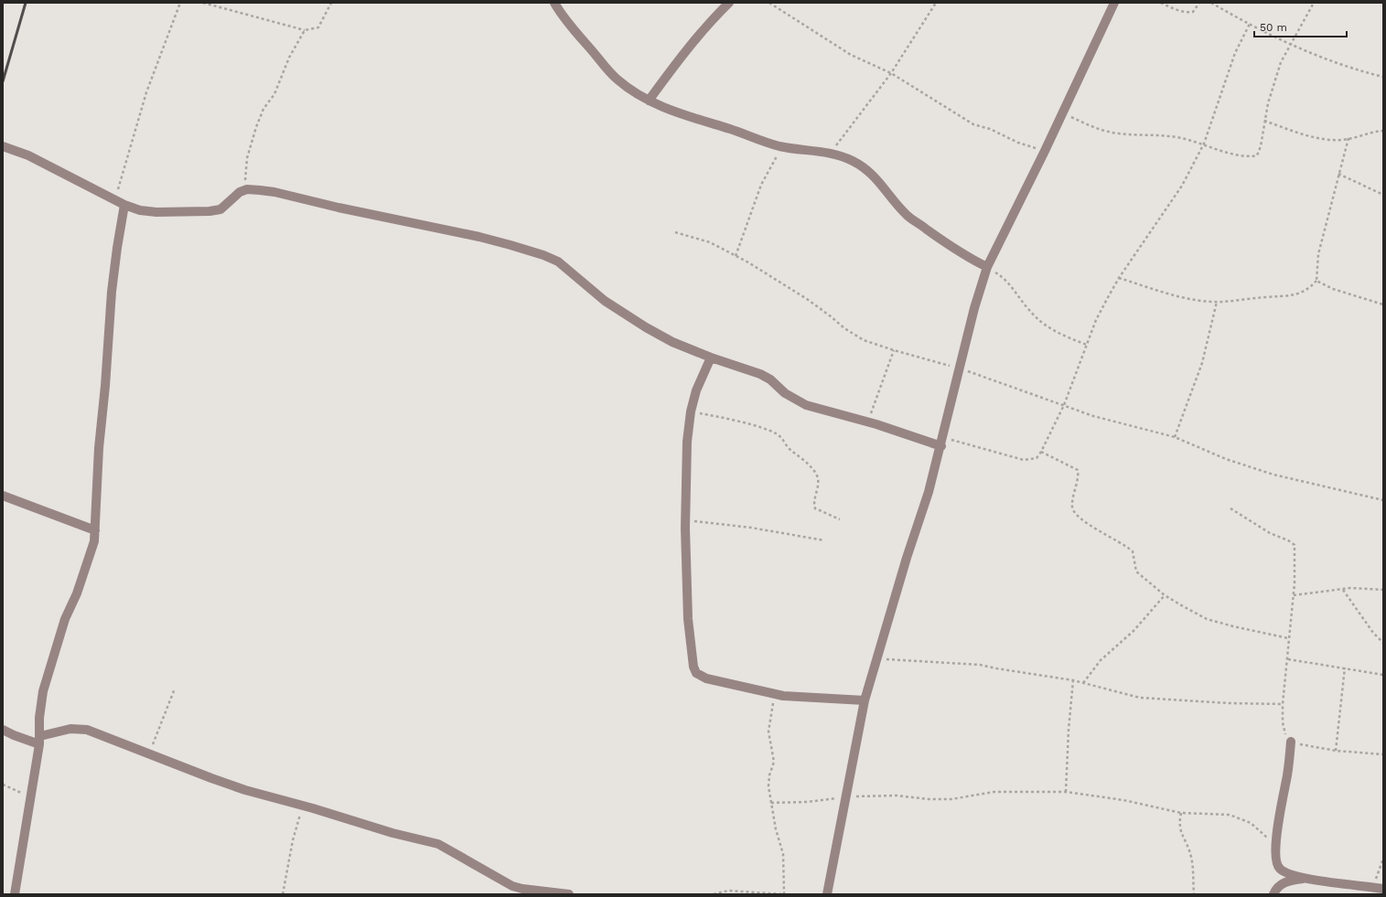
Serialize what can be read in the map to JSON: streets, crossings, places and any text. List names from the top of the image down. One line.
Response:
{"scale_bar":"50 m"}
